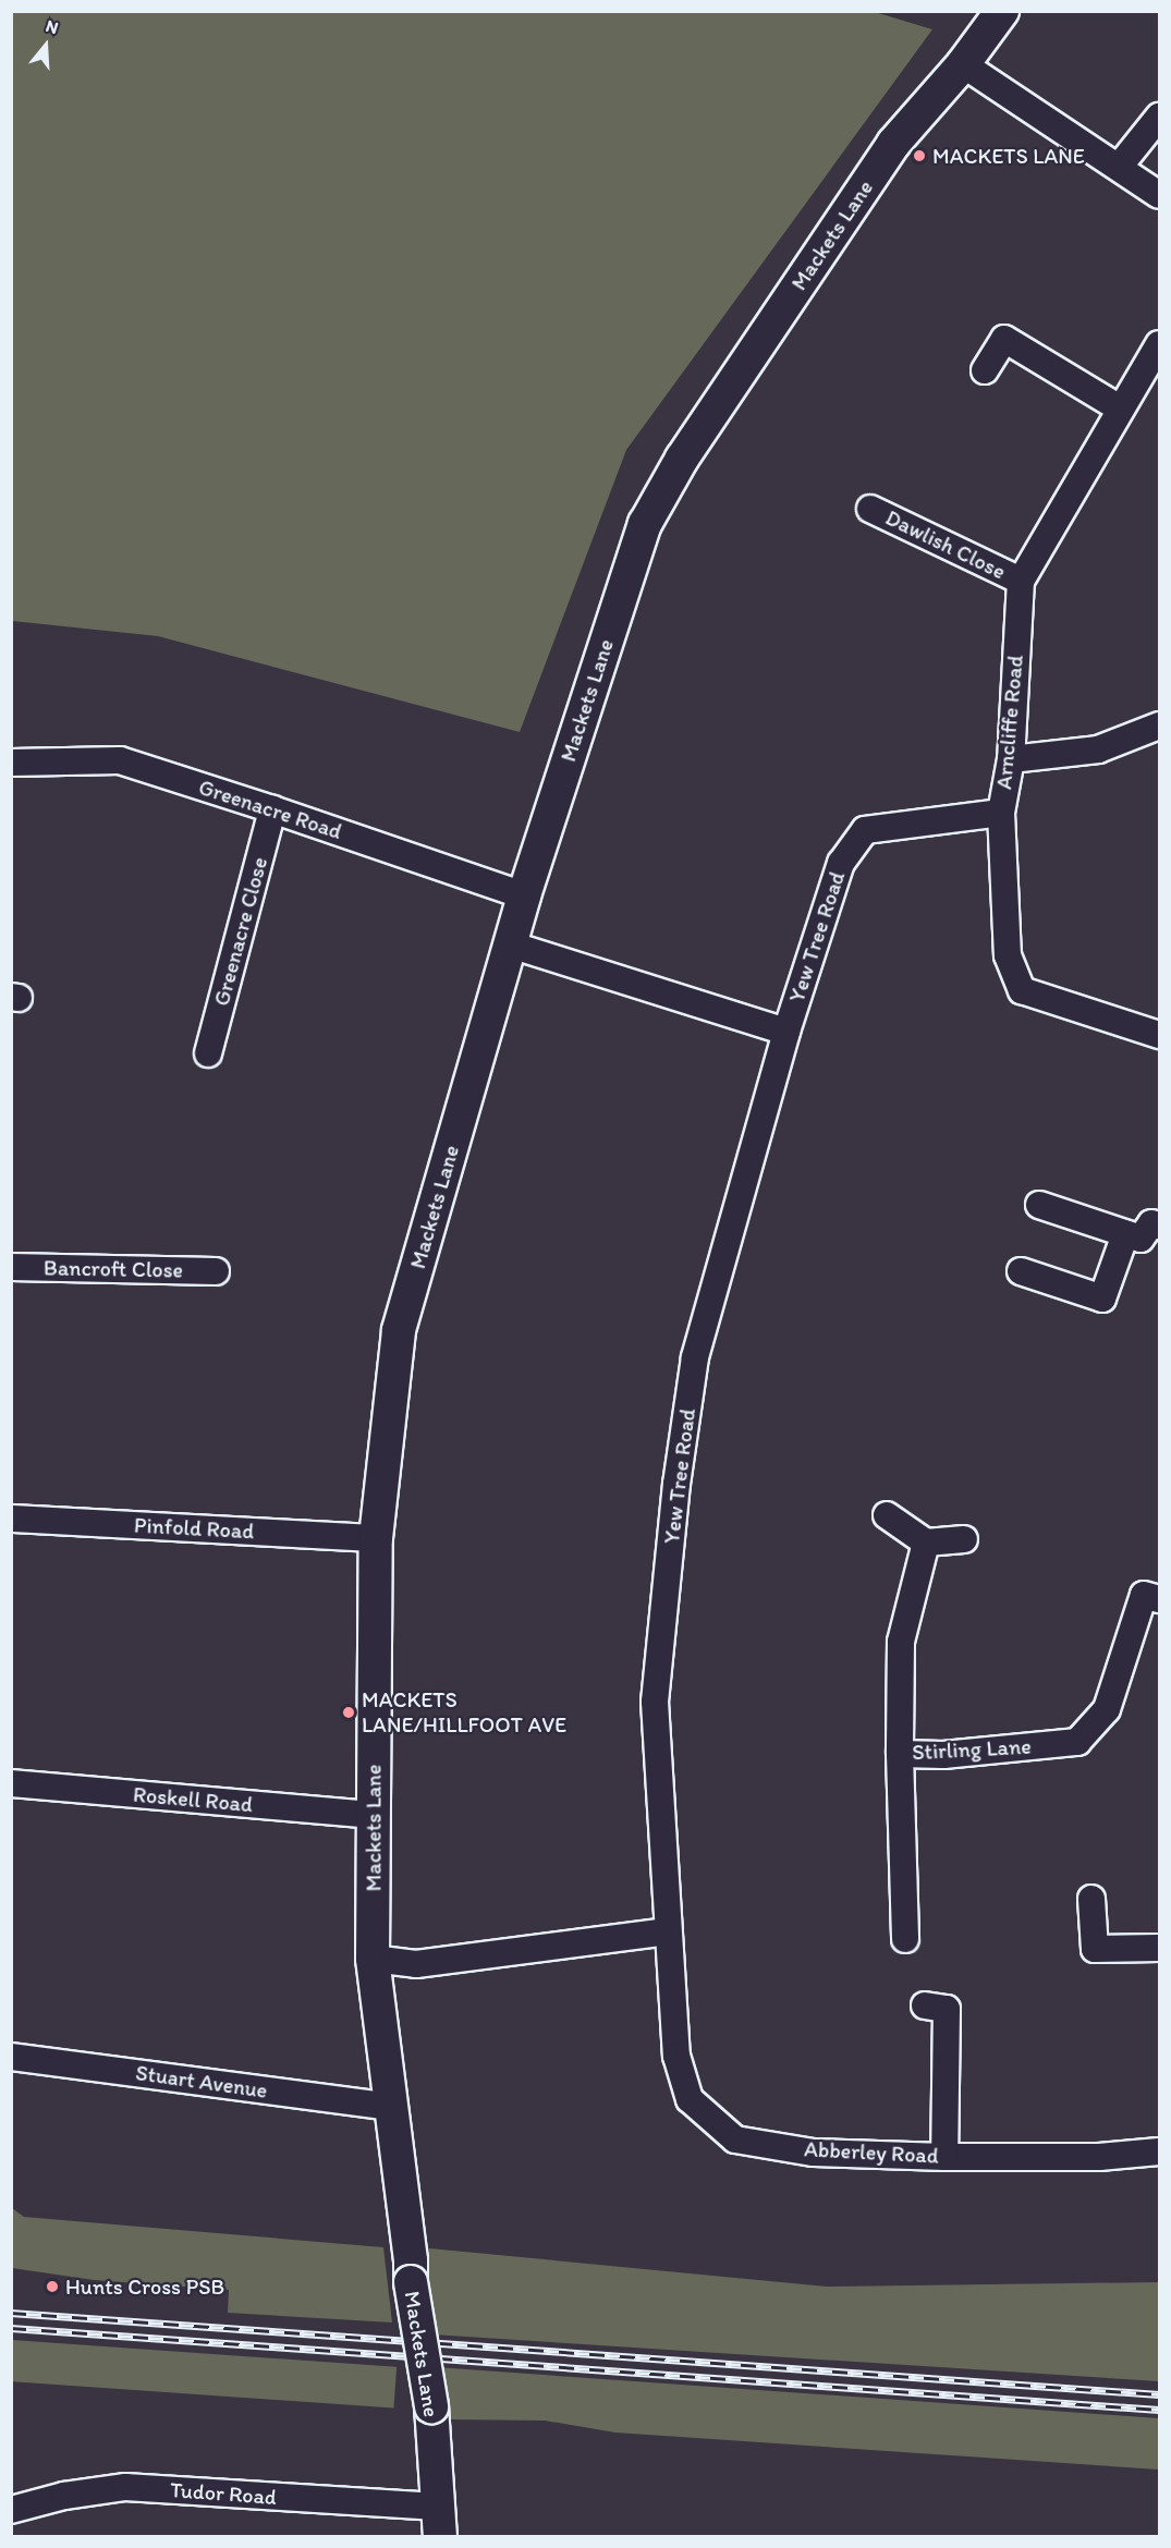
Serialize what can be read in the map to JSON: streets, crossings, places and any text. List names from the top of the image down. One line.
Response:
{"streets":{"street":["Mackets Lane","Dawlish Close","Arncliffe Road","Greenacre Road","Greenacre Close","Yew Tree Road","Bancroft Close","Pinfold Road","Stirling Lane","Roskell Road","Stuart Avenue","Abberley Road","Tudor Road"]},"crossings":[["Mackets Lane","Greenacre Road"],["Mackets Lane","Pinfold Road"],["Mackets Lane","Roskell Road"],["Mackets Lane","Stuart Avenue"],["Mackets Lane","Tudor Road"],["Dawlish Close","Arncliffe Road"],["Arncliffe Road","Yew Tree Road"],["Greenacre Road","Greenacre Close"],["Yew Tree Road","Abberley Road"]],"places":["MACKETS LANE","MACKETS LANE/HILLFOOT AVE","Hunts Cross PSB"],"north":"top"}
